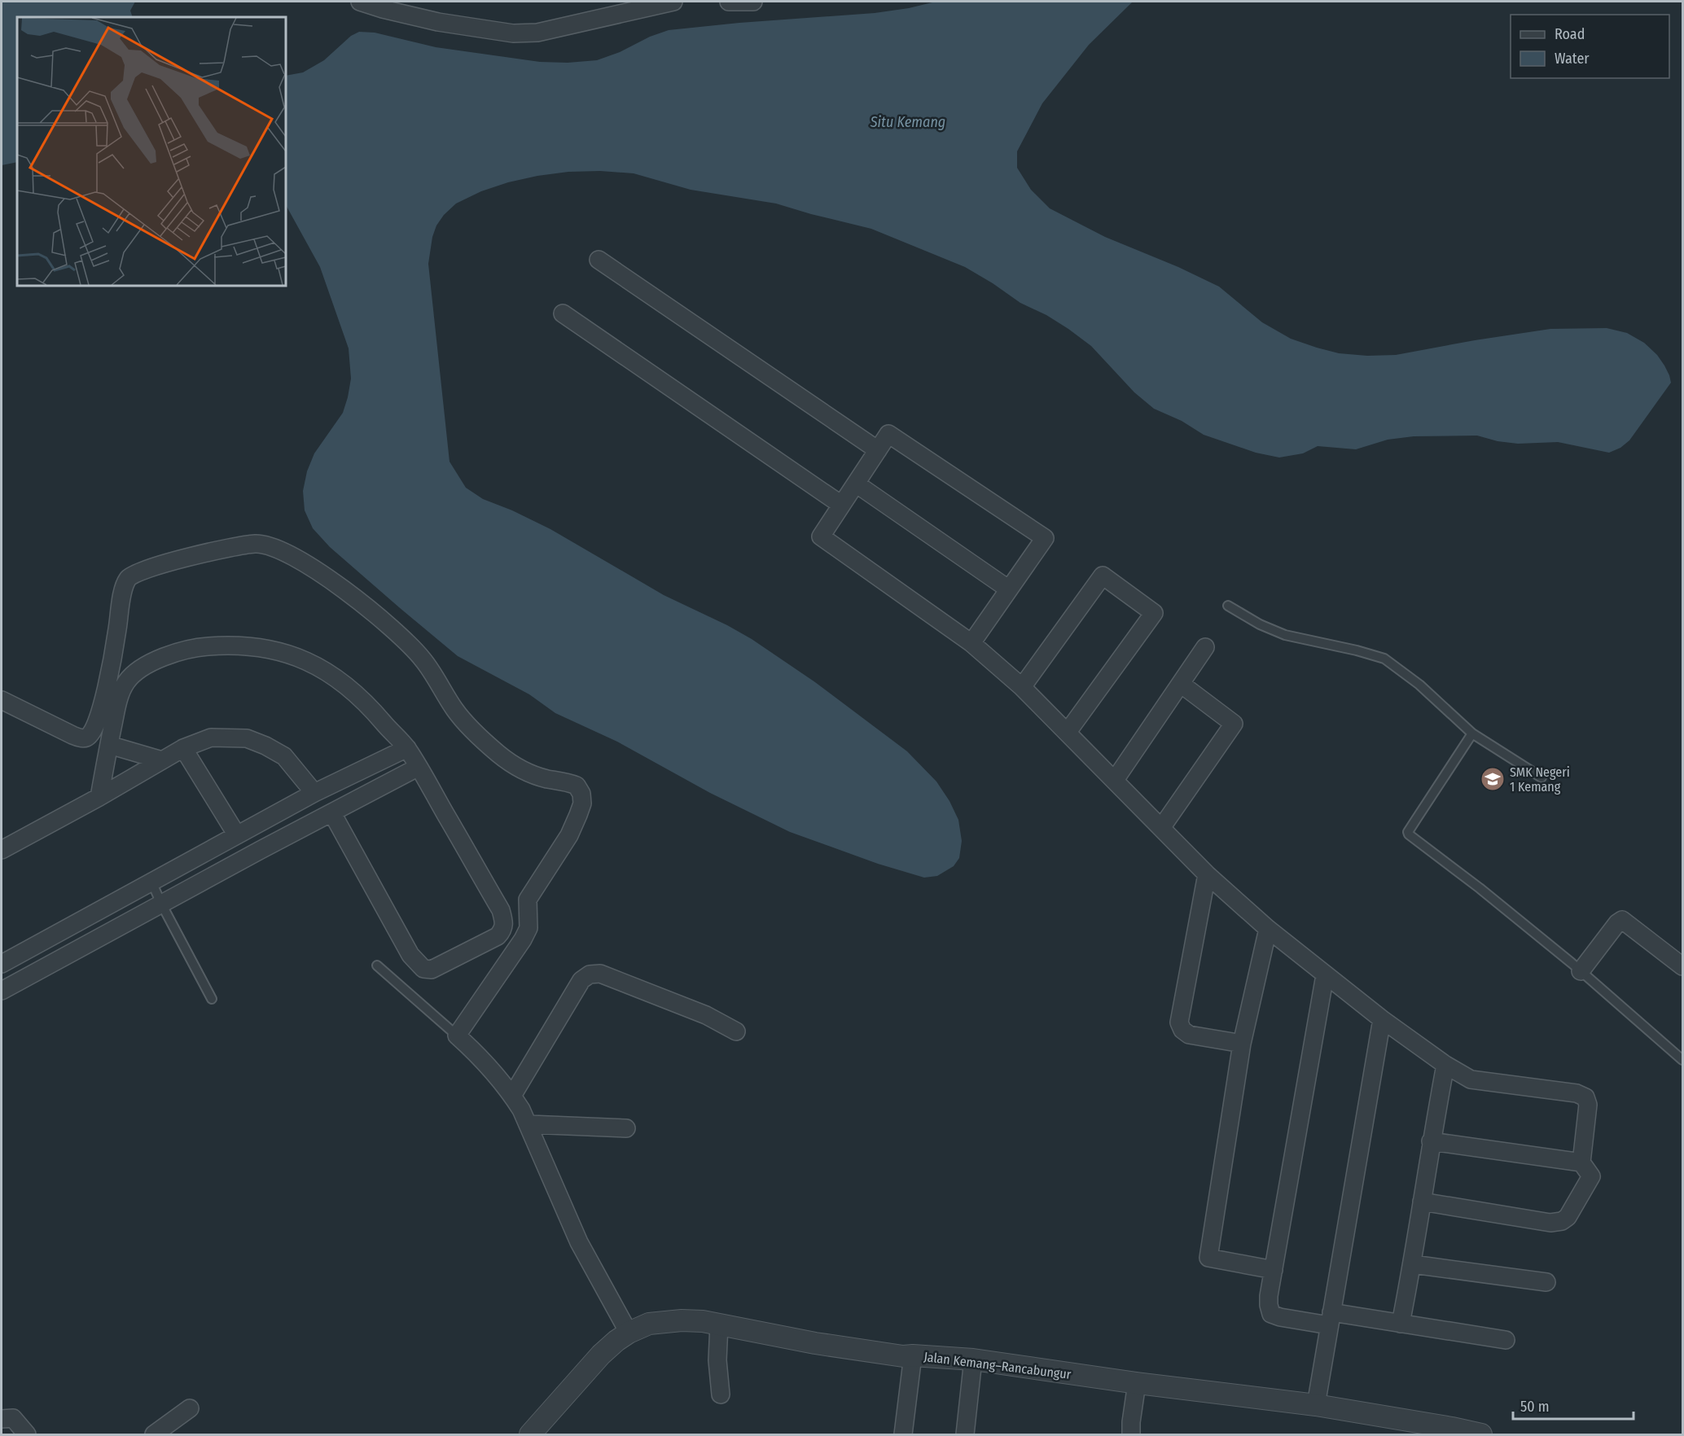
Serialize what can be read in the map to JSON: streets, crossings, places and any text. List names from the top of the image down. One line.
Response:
{"streets":{"street":["Jalan Kemang–Rancabungur"]},"water":["Situ Kemang"],"places":{"school or university":["SMK Negeri 1 Kemang"]},"legend":["Road","Water"],"scale_bar":"50 m"}
